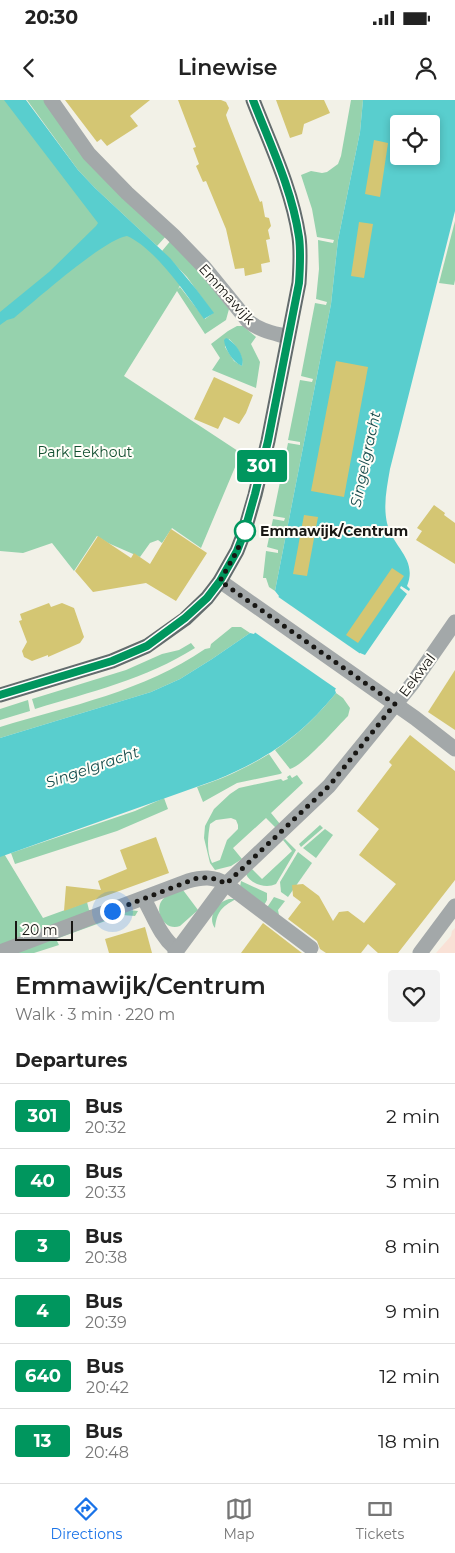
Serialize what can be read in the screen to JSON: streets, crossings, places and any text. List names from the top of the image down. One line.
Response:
{"streets":{"street":["Emmawijk","Eekwal"]},"water":["Singelgracht"],"parks":["Park Eekhout"],"places":["Emmawijk/Centrum"],"lines":["bus line 301"],"scale_bar":"20 m","page":{"status":"20:30","header":"Linewise","on_map":"301","scale":"20 m","heading":[["Emmawijk/Centrum","Walk · 3 min · 220 m"],"Departures"],"list":[{"mark":"301","name":"Bus","note":"20:32","value":"2 min"},{"mark":"40","name":"Bus","note":"20:33","value":"3 min"},{"mark":"3","name":"Bus","note":"20:38","value":"8 min"},{"mark":"4","name":"Bus","note":"20:39","value":"9 min"},{"mark":"640","name":"Bus","note":"20:42","value":"12 min"},{"mark":"13","name":"Bus","note":"20:48","value":"18 min"}],"tabs":["Directions","Map","Tickets"]}}
